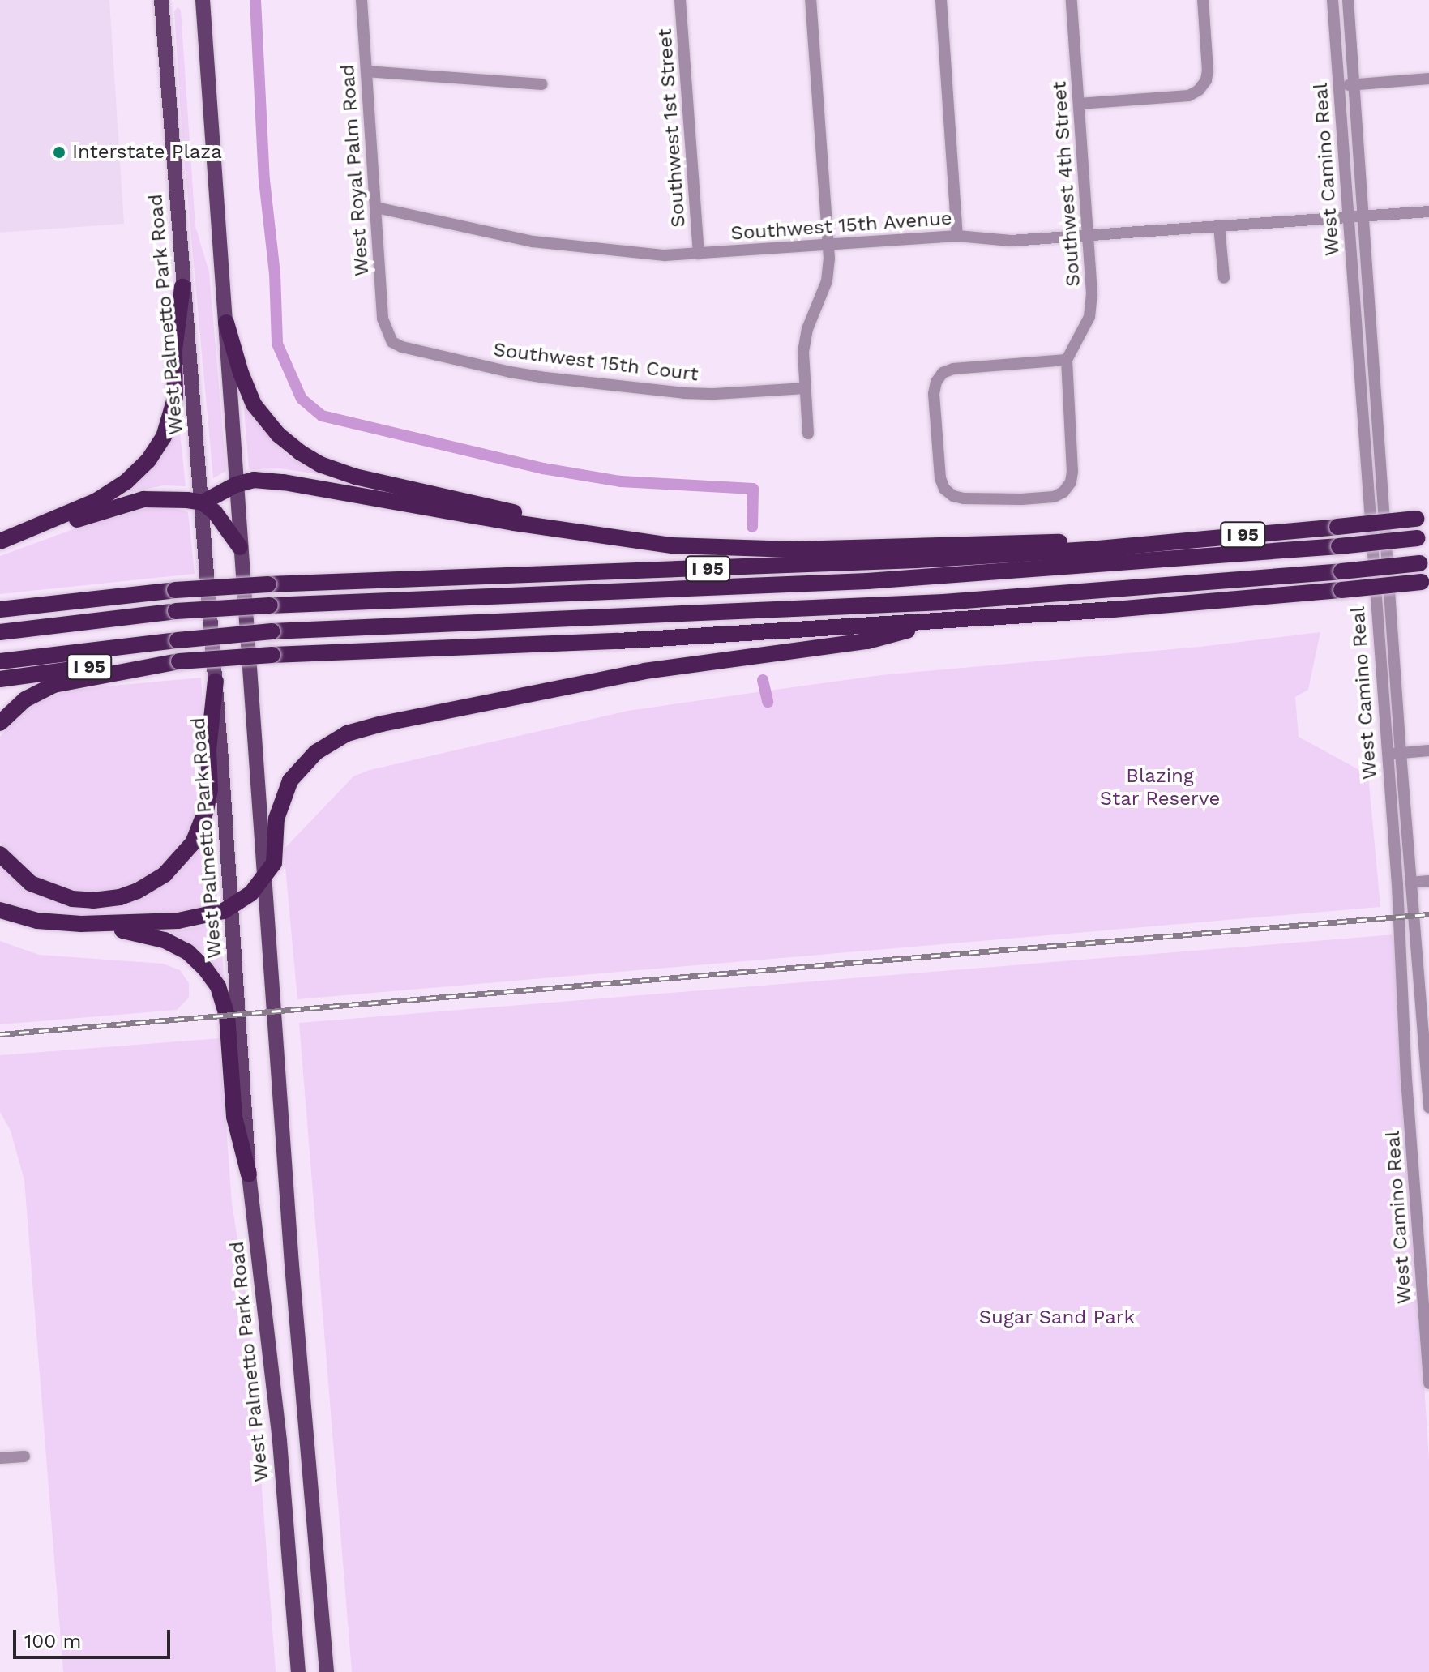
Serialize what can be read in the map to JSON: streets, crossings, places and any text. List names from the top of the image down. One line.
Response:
{"streets":{"highway":["I 95"],"main road":["West Palmetto Park Road"],"street":["Southwest 1st Street","West Camino Real","West Royal Palm Road","Southwest 4th Street","Southwest 15th Avenue","Southwest 15th Court"]},"crossings":[["Southwest 1st Street","Southwest 15th Avenue"],["West Camino Real","Southwest 15th Avenue"],["West Royal Palm Road","Southwest 15th Avenue"],["West Royal Palm Road","Southwest 15th Court"],["Southwest 4th Street","Southwest 15th Avenue"]],"parks":["Blazing Star Reserve","Sugar Sand Park"],"places":["Interstate Plaza"],"scale_bar":"100 m"}
